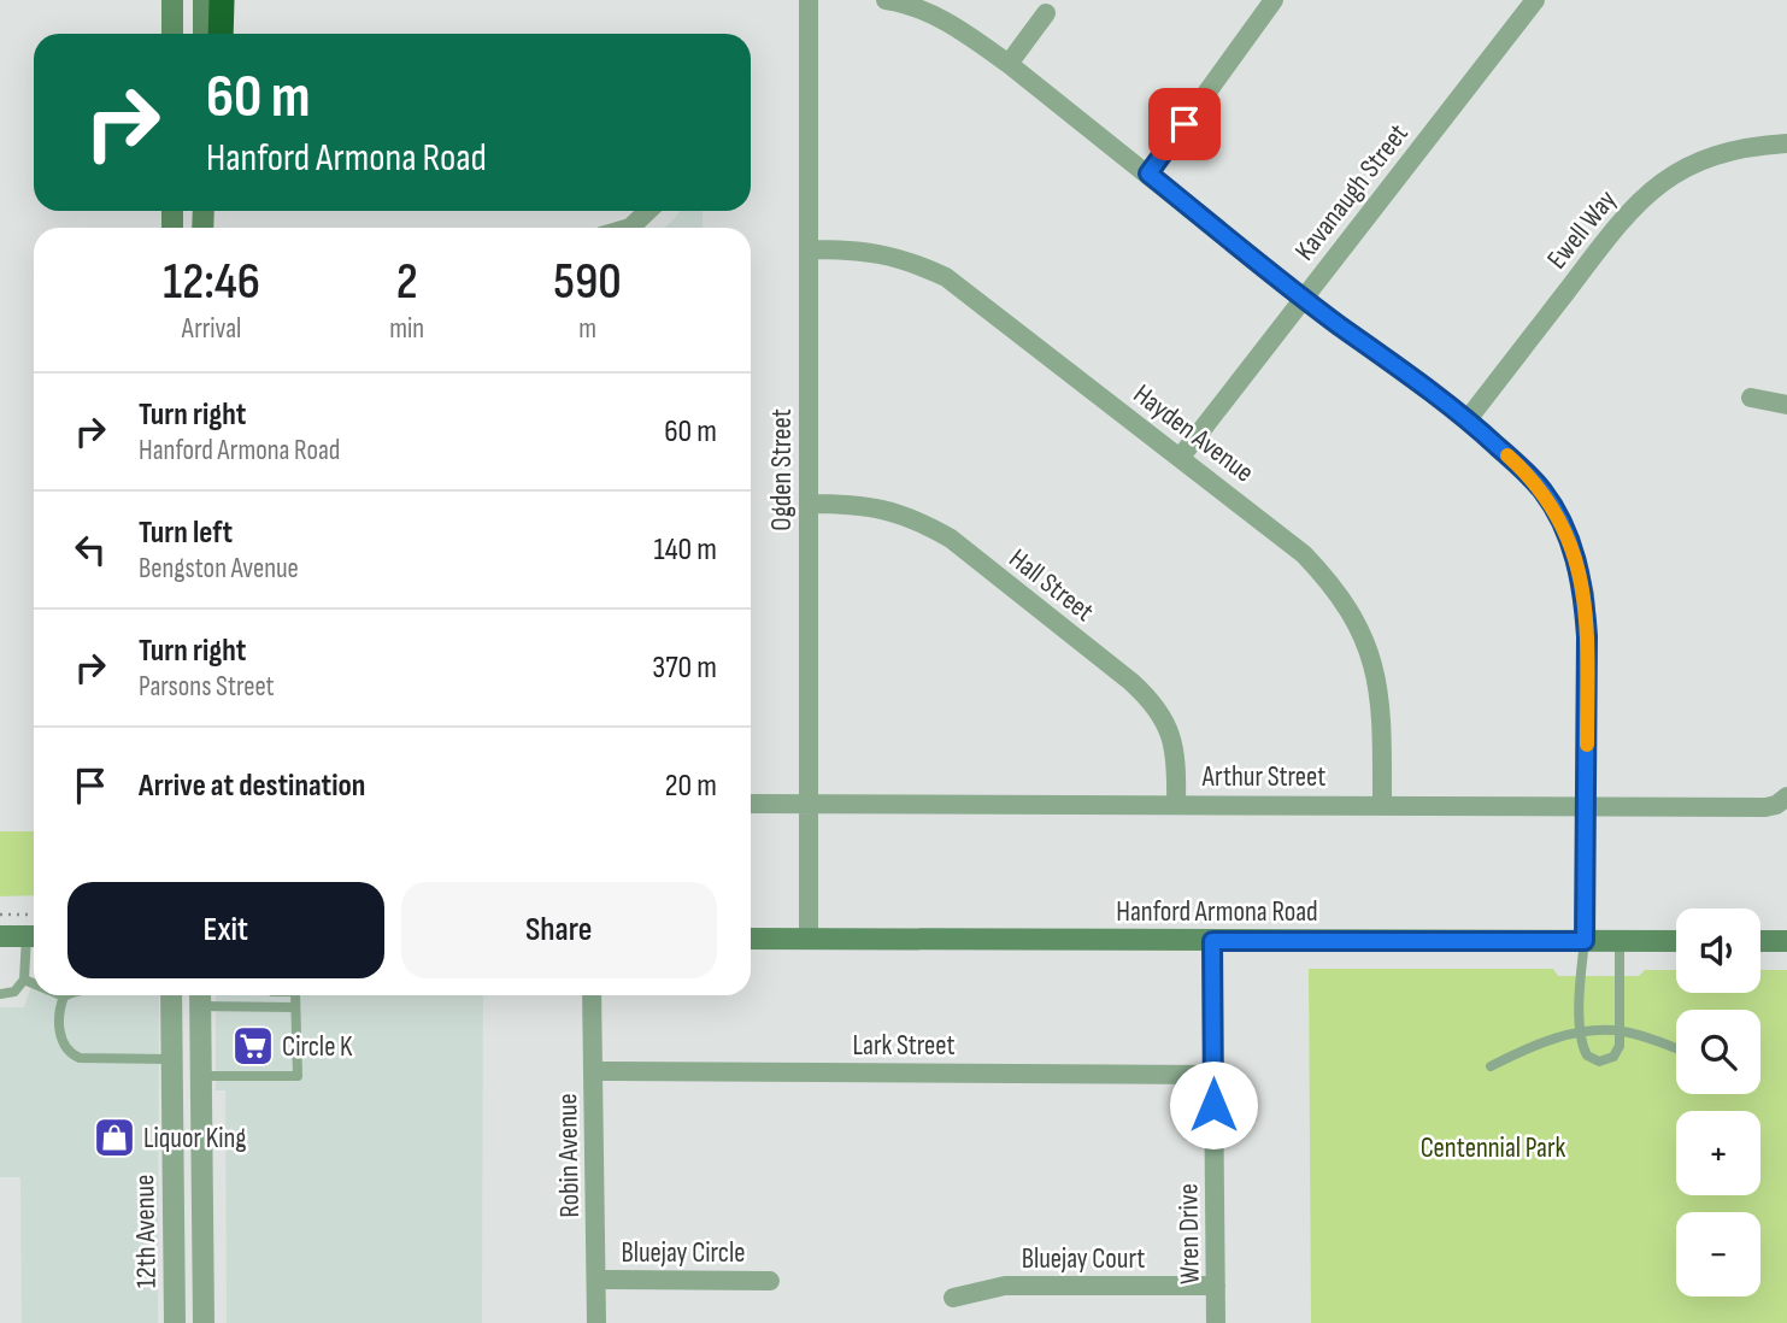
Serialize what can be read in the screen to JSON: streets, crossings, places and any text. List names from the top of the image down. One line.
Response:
{"streets":{"main road":["Hanford Armona Road"],"street":["Kavanaugh Street","Ewell Way","Hayden Avenue","Ogden Street","Hall Street","Arthur Street","Lark Street","Robin Avenue","12th Avenue","Wren Drive","Bluejay Circle","Bluejay Court"]},"crossings":[["Kavanaugh Street","Hayden Avenue"],["Hayden Avenue","Ogden Street"],["Hayden Avenue","Arthur Street"],["Ogden Street","Hall Street"],["Ogden Street","Arthur Street"],["Ogden Street","Hanford Armona Road"],["Hall Street","Arthur Street"],["Hanford Armona Road","Wren Drive"],["Lark Street","Robin Avenue"],["Lark Street","Wren Drive"],["Robin Avenue","Bluejay Circle"],["Wren Drive","Bluejay Court"]],"parks":["Centennial Park"],"places":{"supermarket":["Circle K"],"shop":["Liquor King"]},"page":{"turn":["60 m","Hanford Armona Road"],"eta":["12:46","Arrival","2","min","590","m"],"list":[{"name":"Turn right","note":"Hanford Armona Road","value":"60 m"},{"name":"Turn left","note":"Bengston Avenue","value":"140 m"},{"name":"Turn right","note":"Parsons Street","value":"370 m"},{"name":"Arrive at destination","value":"20 m"}],"buttons":["Exit","Share"],"map_buttons":["+","−"]}}
